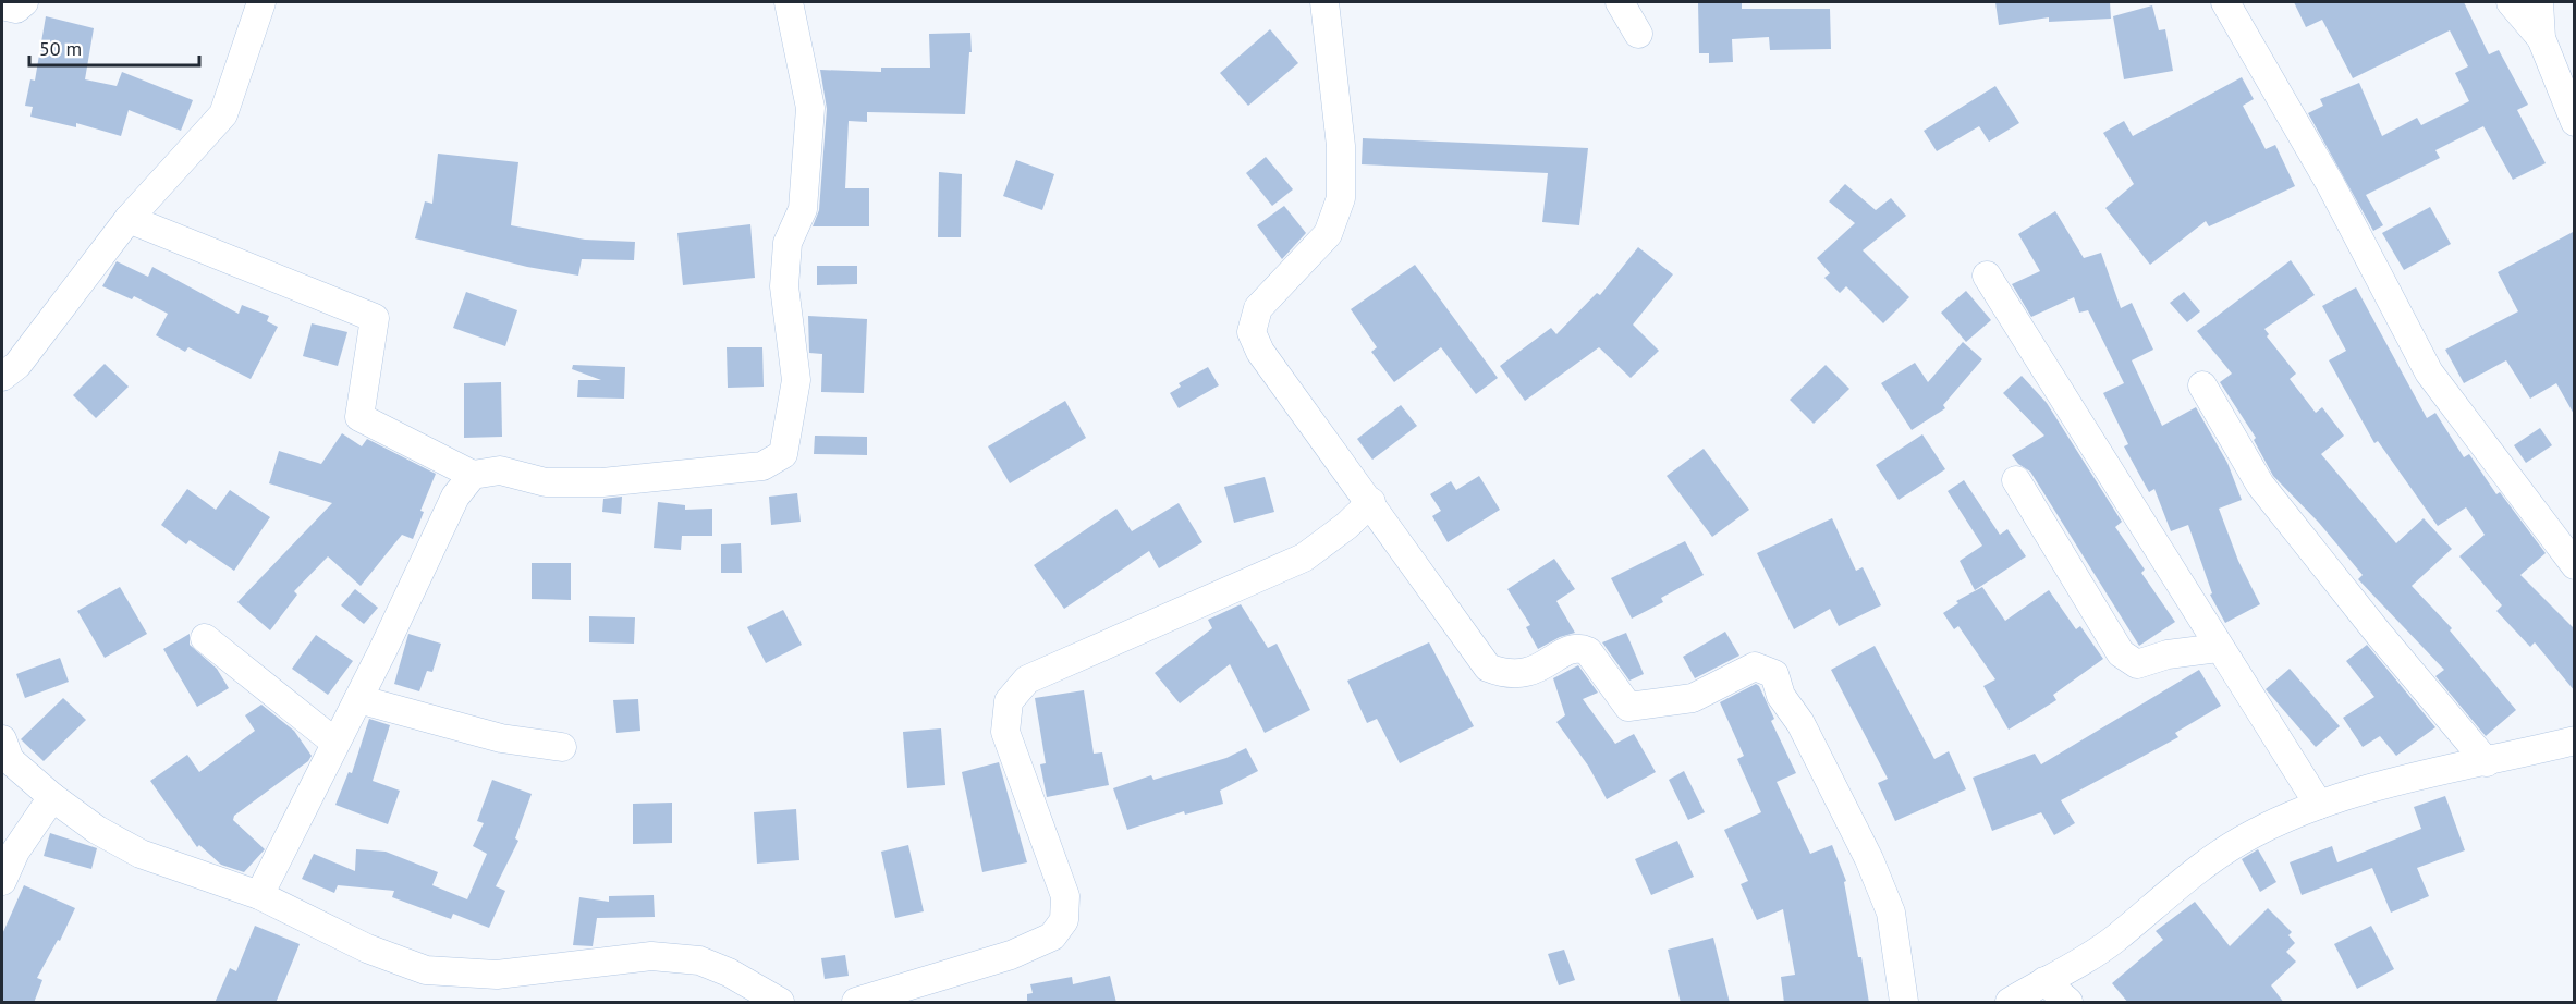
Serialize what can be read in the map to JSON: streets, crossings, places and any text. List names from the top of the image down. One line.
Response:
{"scale_bar":"50 m"}
